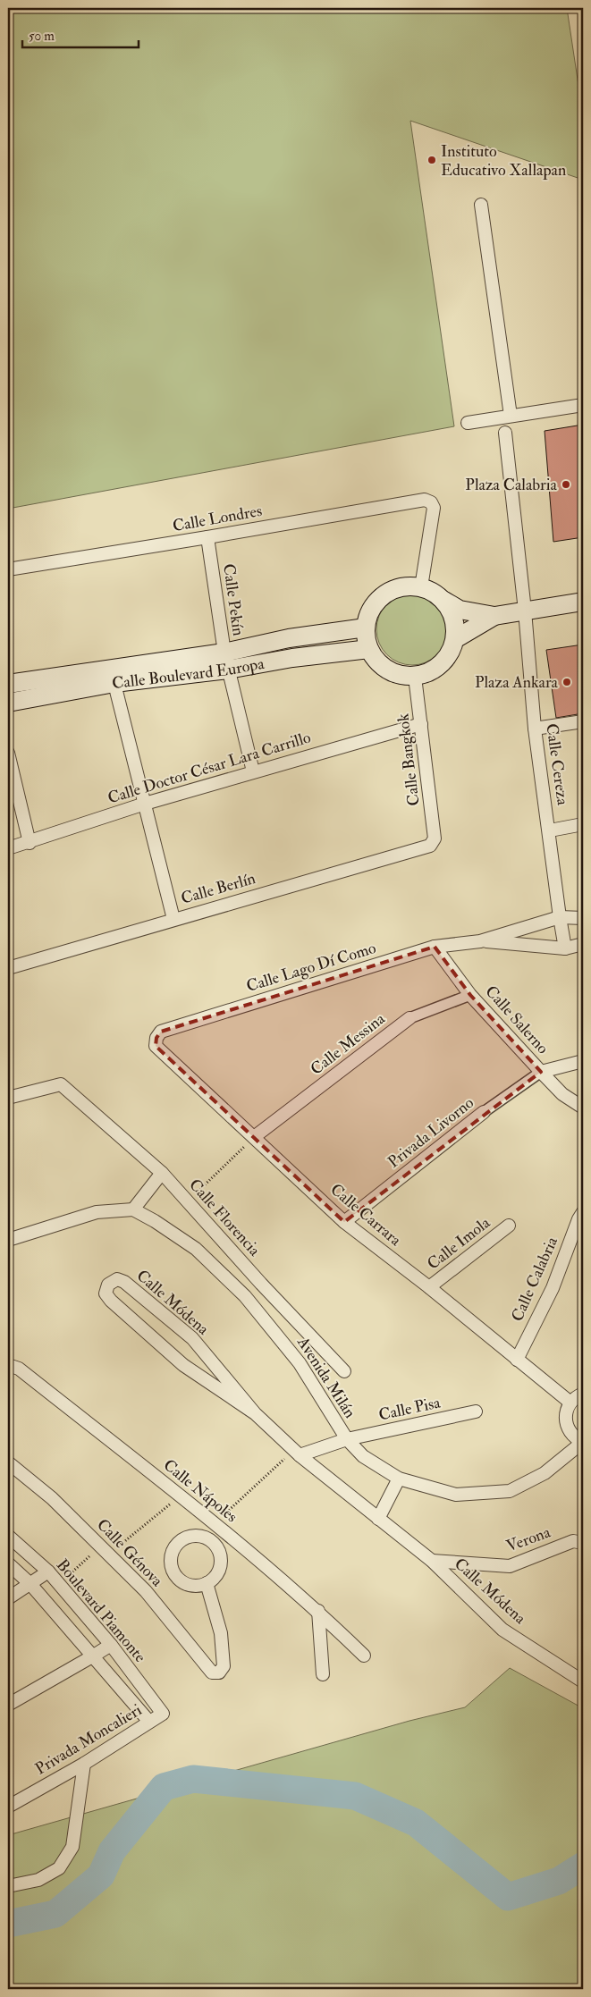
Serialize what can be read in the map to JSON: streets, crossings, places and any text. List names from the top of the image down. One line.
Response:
{"streets":{"main road":["Calle Boulevard Europa"],"street":["Calle Londres","Calle Pekín","Calle Bangkok","Calle Cereza","Calle Doctor César Lara Carrillo","Calle Berlín","Calle Lago Dí Como","Calle Salerno","Calle Messina","Privada Livorno","Calle Carrara","Calle Florencia","Calle Imola","Calle Calabria","Calle Módena","Avenida Milán","Calle Pisa","Calle Nápoles","Verona","Calle Génova","Boulevard Piamonte","Privada Moncalieri"]},"crossings":[["Calle Londres","Calle Pekín"],["Calle Londres","Calle Boulevard Europa"],["Calle Londres","Calle Bangkok"],["Calle Pekín","Calle Boulevard Europa"],["Calle Pekín","Calle Doctor César Lara Carrillo"],["Calle Boulevard Europa","Calle Bangkok"],["Calle Bangkok","Calle Doctor César Lara Carrillo"],["Calle Bangkok","Calle Berlín"],["Calle Cereza","Calle Lago Dí Como"],["Calle Lago Dí Como","Calle Salerno"],["Calle Lago Dí Como","Calle Carrara"],["Calle Salerno","Calle Messina"],["Calle Salerno","Privada Livorno"],["Calle Messina","Calle Carrara"],["Privada Livorno","Calle Carrara"],["Calle Carrara","Calle Imola"],["Calle Carrara","Calle Calabria"],["Calle Módena","Calle Pisa"],["Calle Módena","Verona"],["Avenida Milán","Calle Pisa"],["Boulevard Piamonte","Privada Moncalieri"]],"places":["Instituto Educativo Xallapan","Plaza Calabria","Plaza Ankara"],"scale_bar":"50 m"}
